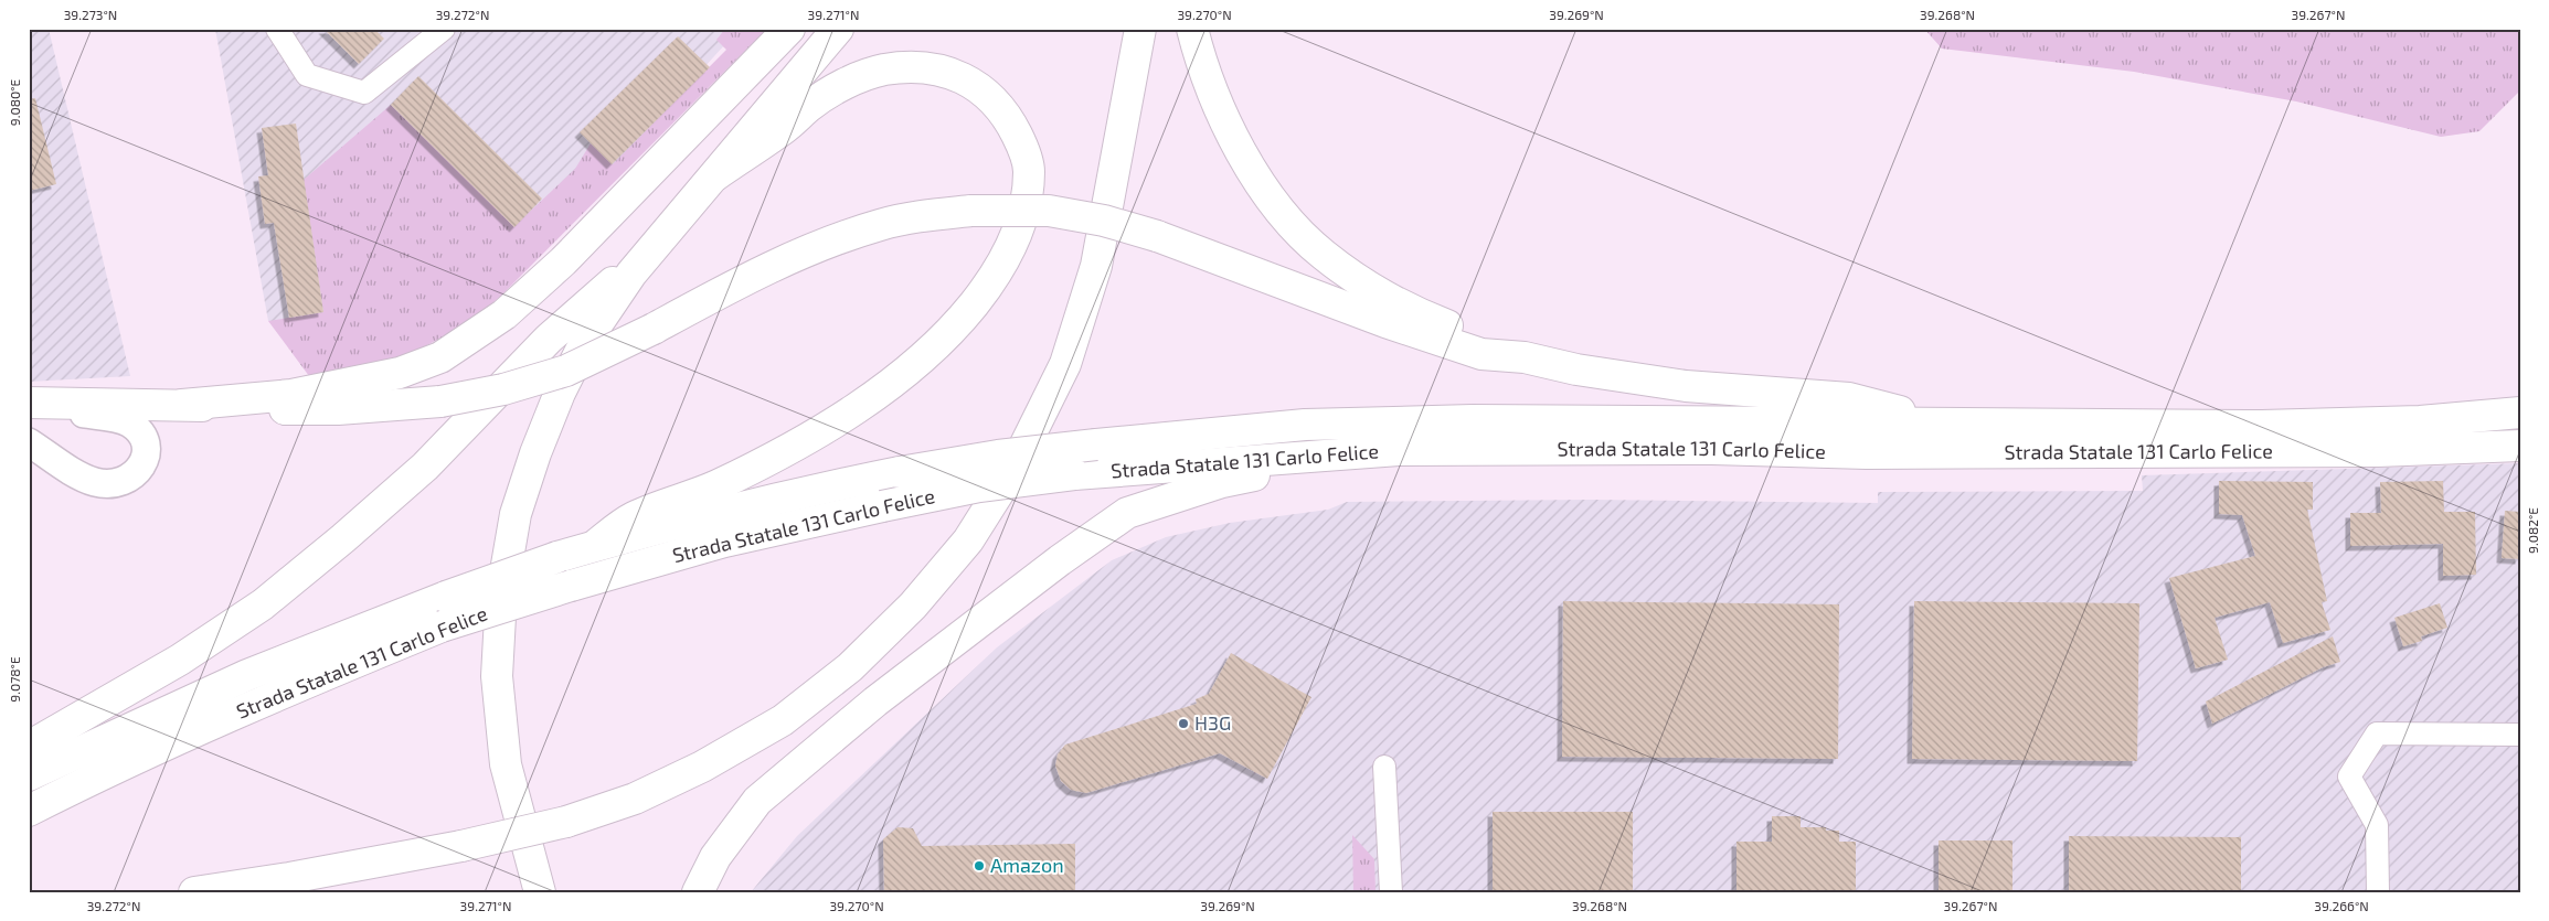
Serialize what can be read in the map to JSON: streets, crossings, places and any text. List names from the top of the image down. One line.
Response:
{"streets":{"highway":["Strada Statale 131 Carlo Felice"]},"places":["H3G","Amazon"],"coordinates":["39.273°N","39.272°N","39.271°N","39.270°N","39.269°N","39.268°N","39.267°N","9.080°E","9.082°E","9.078°E","39.266°N"]}
